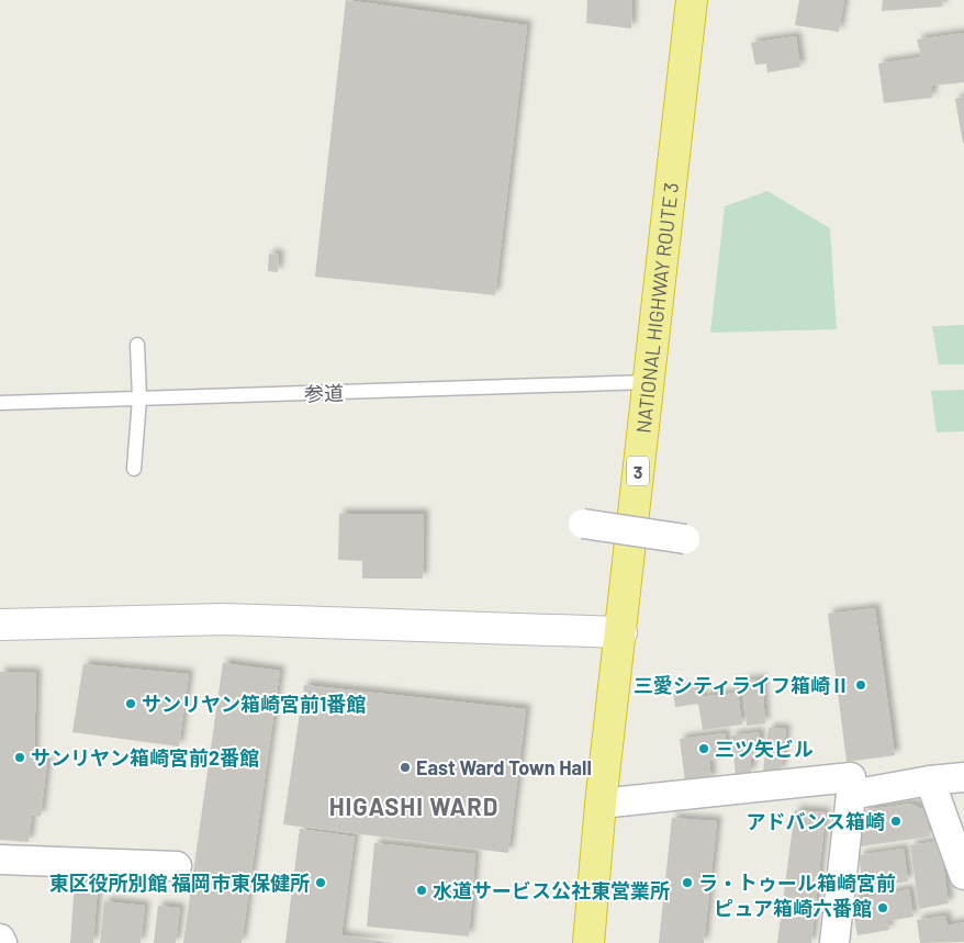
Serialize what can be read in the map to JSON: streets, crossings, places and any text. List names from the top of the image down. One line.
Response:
{"streets":{"highway":["NATIONAL HIGHWAY ROUTE 3","3"],"lane":["参道"]},"crossings":[["NATIONAL HIGHWAY ROUTE 3","参道"]],"districts":["HIGASHI WARD"],"places":["三愛シティライフ箱崎Ⅱ","サンリヤン箱崎宮前1番館","三ツ矢ビル","サンリヤン箱崎宮前2番館","East Ward Town Hall","アドバンス箱崎","東区役所別館 福岡市東保健所","ラ・トゥール箱崎宮前","水道サービス公社東営業所","ピュア箱崎六番館"]}
